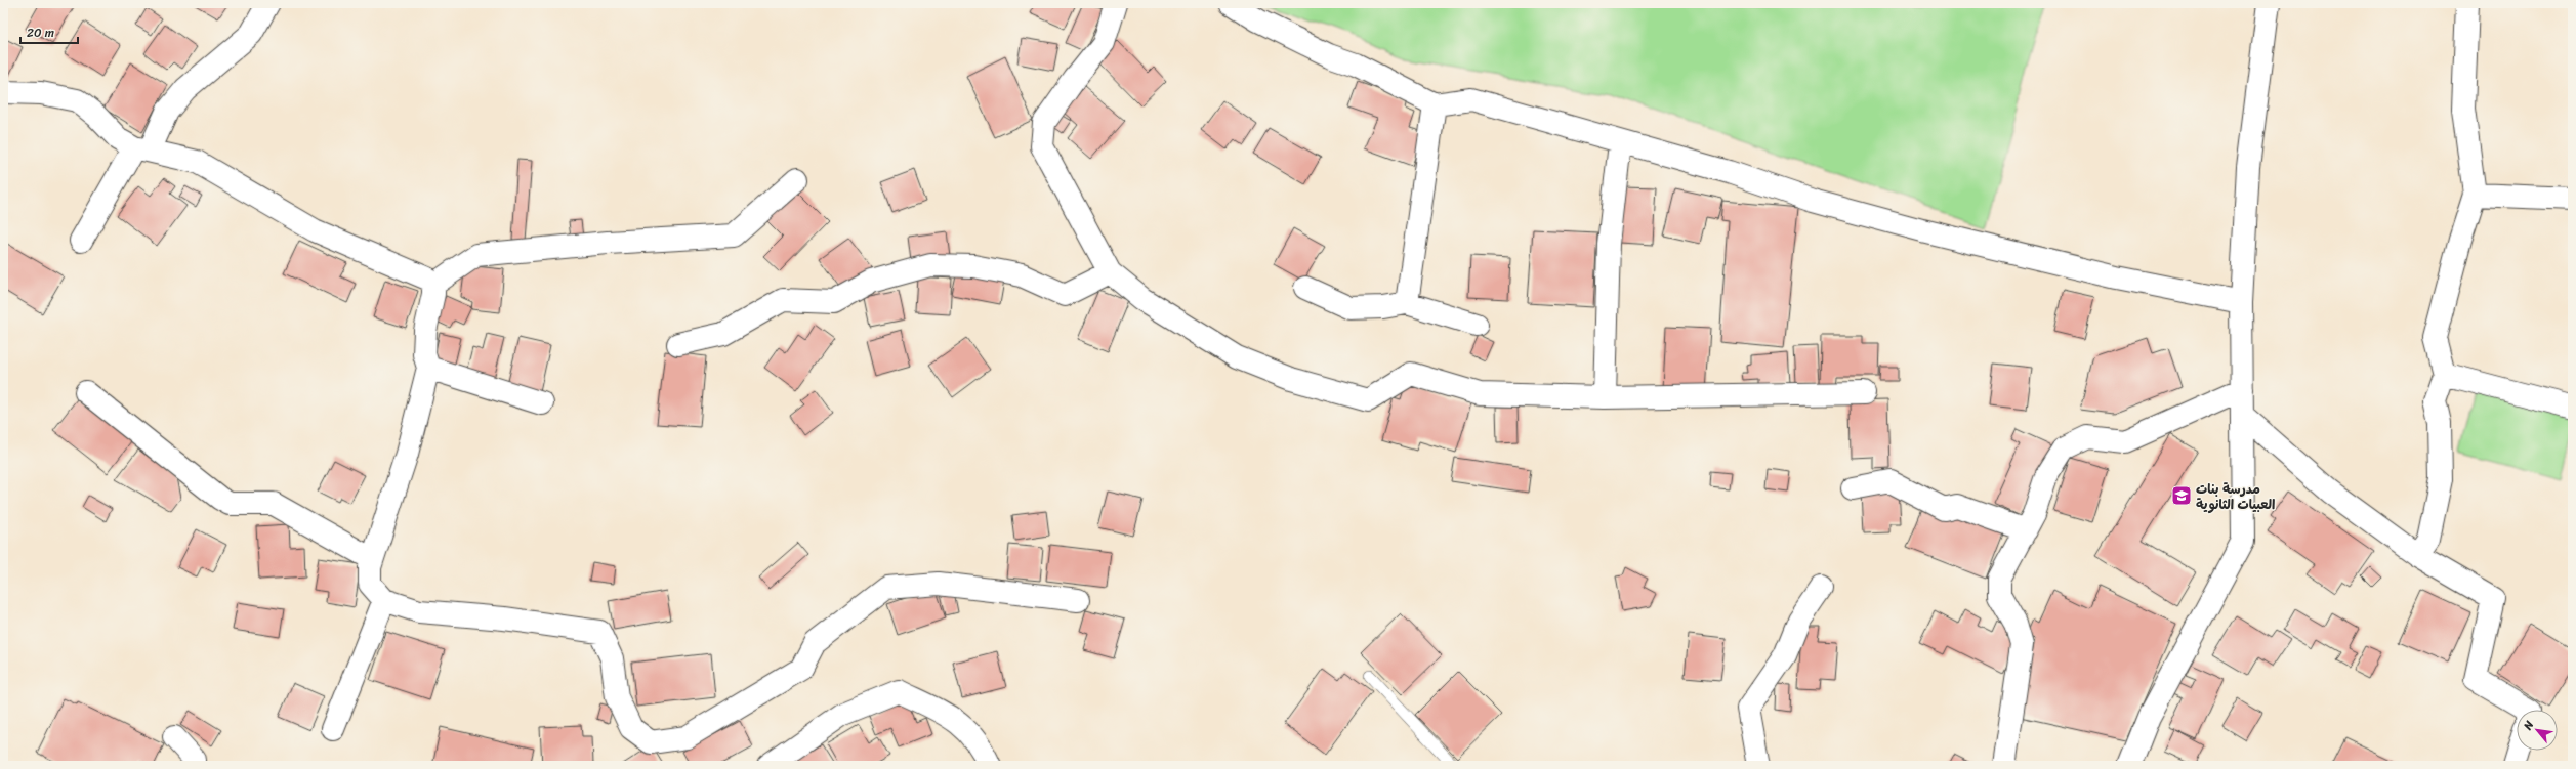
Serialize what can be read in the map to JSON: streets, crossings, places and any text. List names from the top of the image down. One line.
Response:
{"places":{"school or university":["مدرسة بنات العبيات الثانوية"]},"scale_bar":"20 m","north":"top left"}
